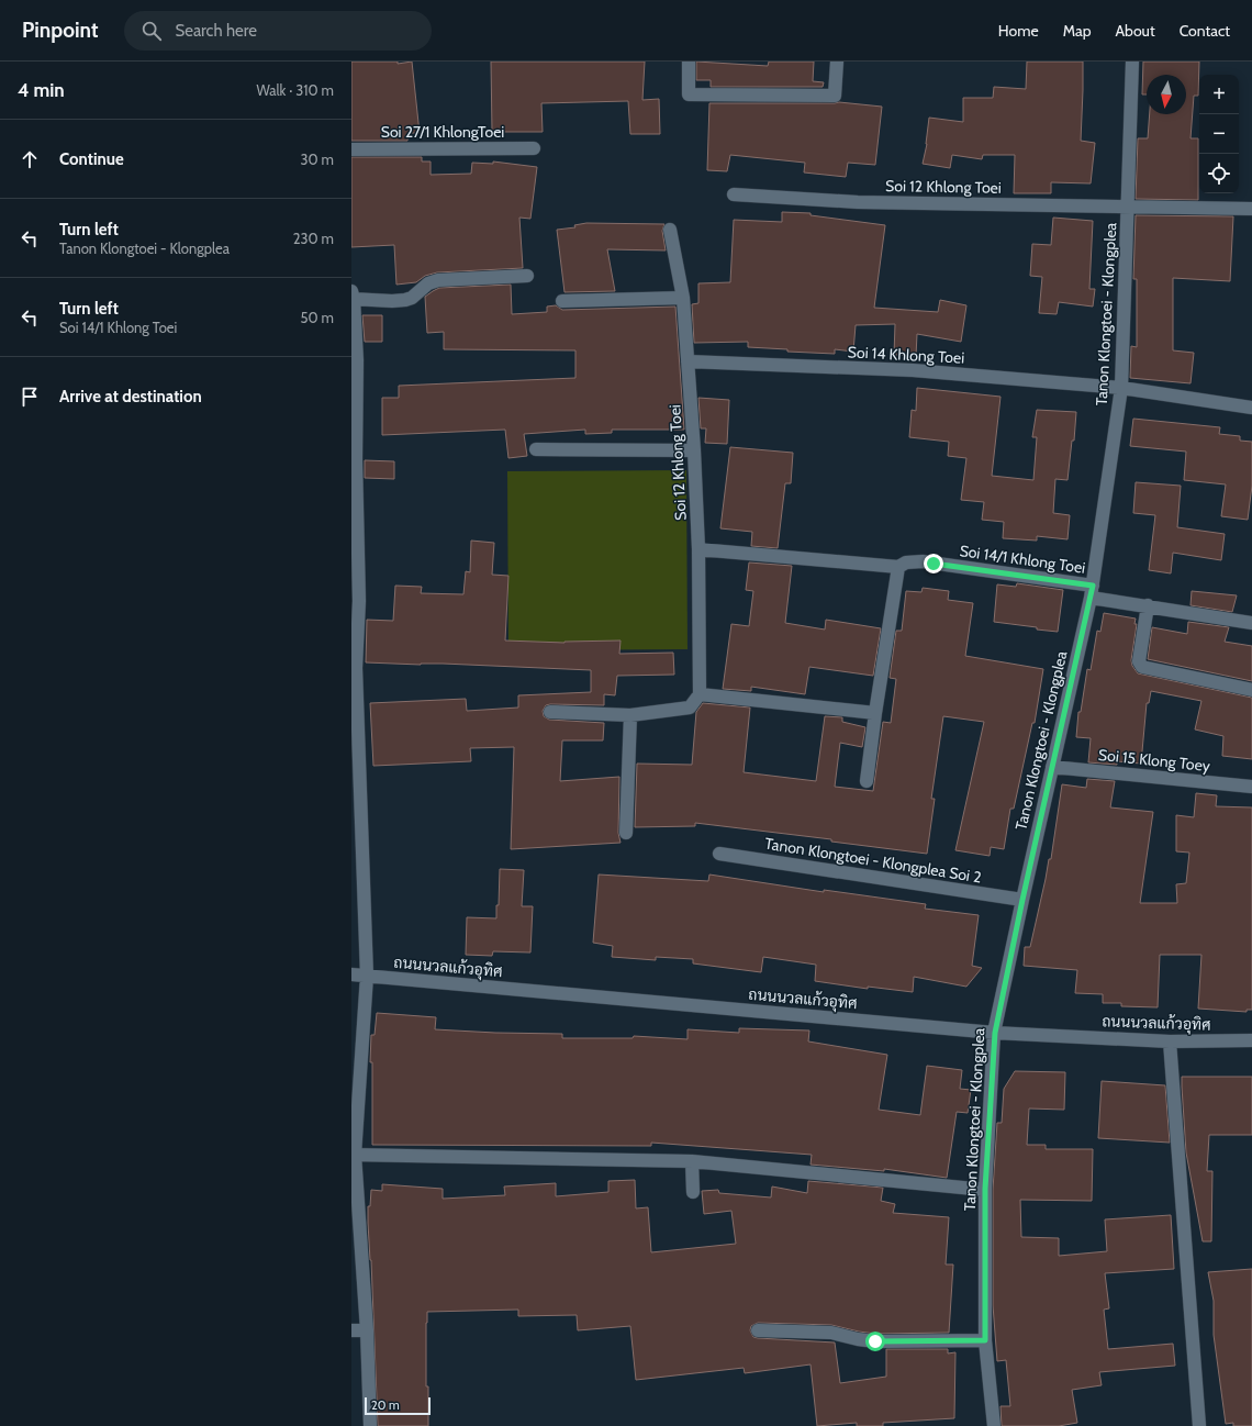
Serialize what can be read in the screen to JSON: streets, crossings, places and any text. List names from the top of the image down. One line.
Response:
{"streets":{"street":["Soi 27/1 KhlongToei","Soi 12 Khlong Toei","Tanon Klongtoei - Klongplea","Soi 14 Khlong Toei","Soi 14/1 Khlong Toei","Soi 15 Klong Toey","Tanon Klongtoei - Klongplea Soi 2","ถนนนวลแก้วอุทิศ"]},"crossings":[["Soi 12 Khlong Toei","Tanon Klongtoei - Klongplea"],["Soi 12 Khlong Toei","Soi 14 Khlong Toei"],["Soi 12 Khlong Toei","Soi 14/1 Khlong Toei"],["Tanon Klongtoei - Klongplea","Soi 14 Khlong Toei"],["Tanon Klongtoei - Klongplea","Soi 14/1 Khlong Toei"],["Tanon Klongtoei - Klongplea","Soi 15 Klong Toey"],["Tanon Klongtoei - Klongplea","Tanon Klongtoei - Klongplea Soi 2"],["Tanon Klongtoei - Klongplea","ถนนนวลแก้วอุทิศ"]],"scale_bar":"20 m","north":"bottom","page":{"header":"Pinpoint","search":"Search here","nav":["Home","Map","About","Contact"],"heading":["4 min","Walk · 310 m"],"map_buttons":["+","−"],"list":[["Continue","30 m"],["Turn left","Tanon Klongtoei - Klongplea","230 m"],["Turn left","Soi 14/1 Khlong Toei","50 m"],"Arrive at destination"],"scale":"20 m"}}
